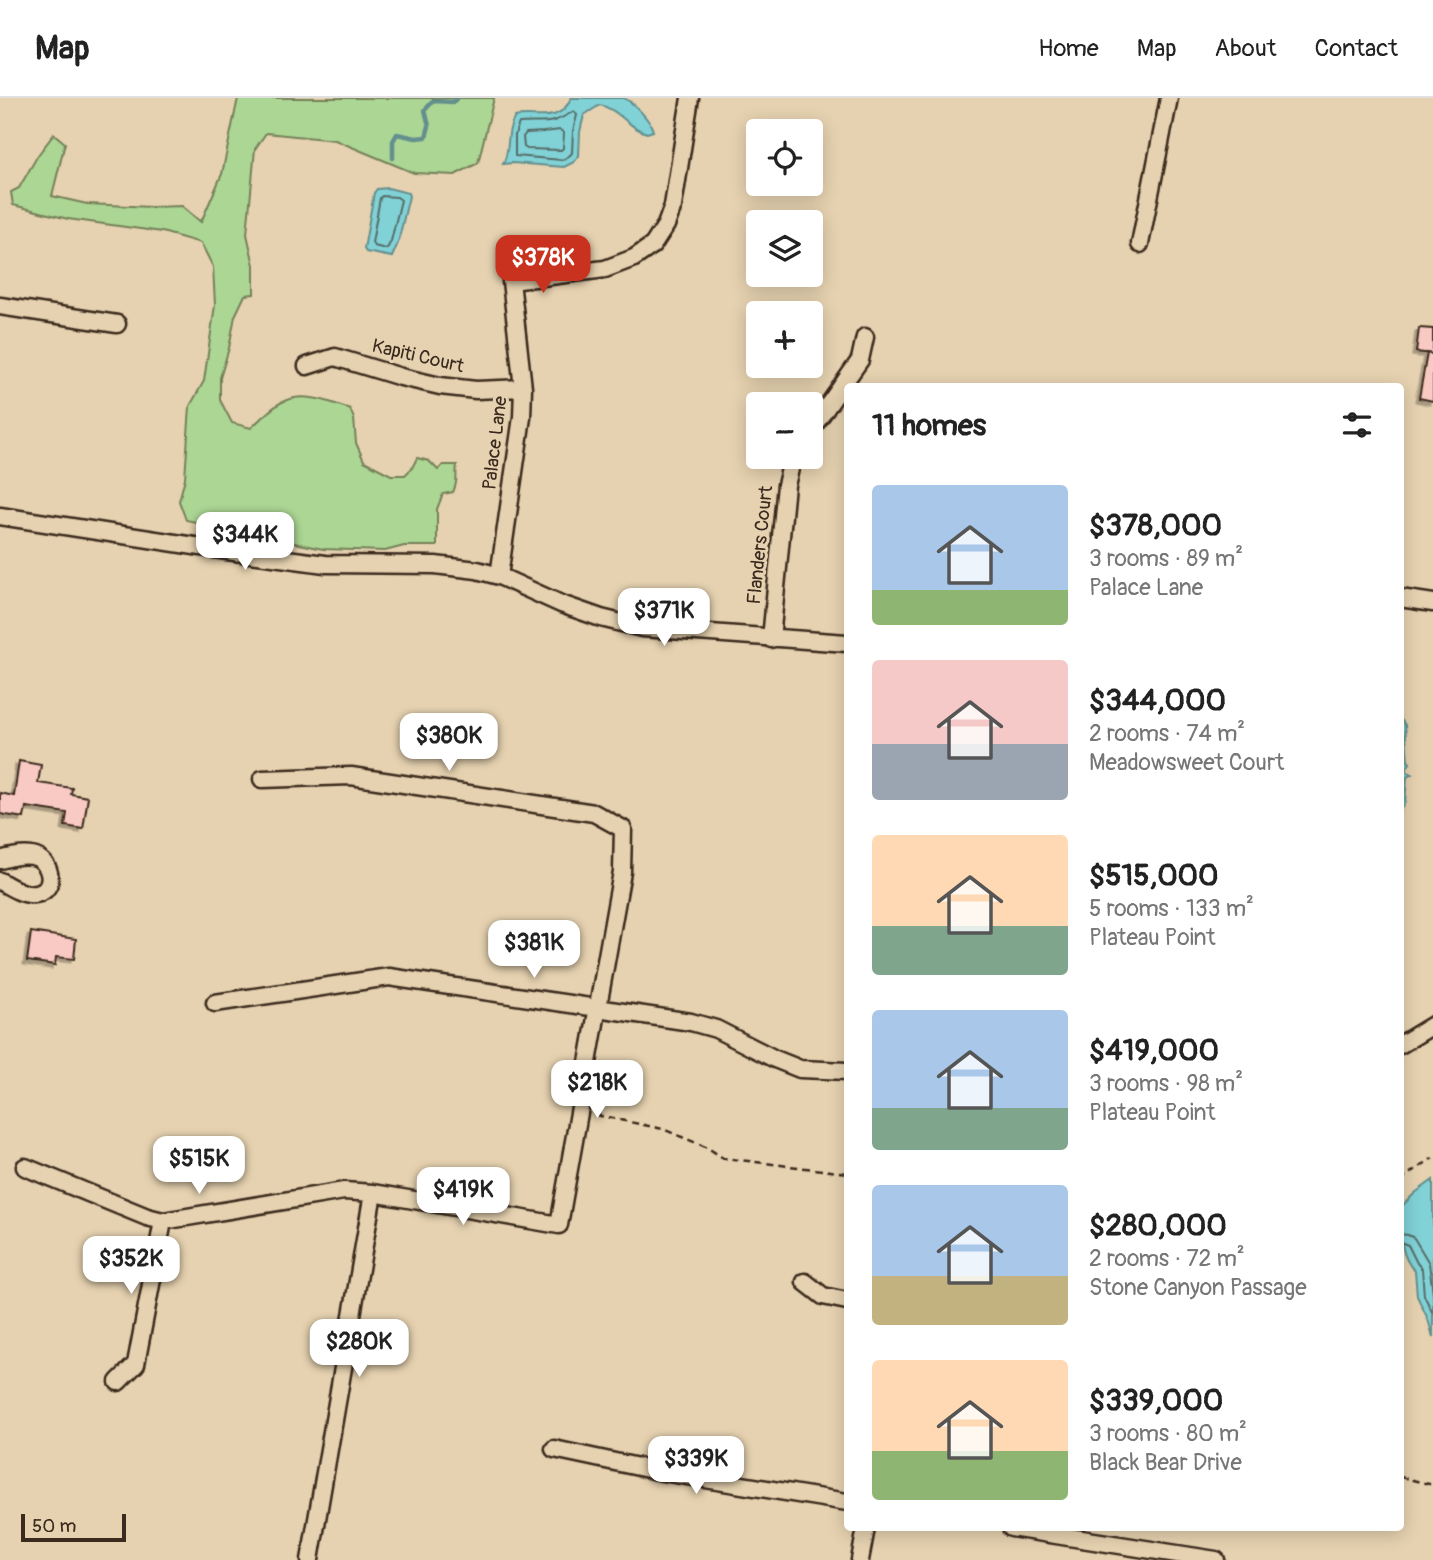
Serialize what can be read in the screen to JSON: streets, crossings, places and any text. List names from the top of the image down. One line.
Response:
{"streets":{"street":["Kapiti Court","Palace Lane","Flanders Court"]},"crossings":[["Kapiti Court","Palace Lane"]],"scale_bar":"50 m","page":{"header":"Map","nav":["Home","Map","About","Contact"],"map_buttons":["+","−"],"price":["$378K","$344K","$371K","$380K","$381K","$218K","$515K","$419K","$352K","$280K","$339K"],"heading":"11 homes","list":[{"name":"$378,000","note":"3 rooms · 89 m² · Palace Lane"},{"name":"$344,000","note":"2 rooms · 74 m² · Meadowsweet Court"},{"name":"$515,000","note":"5 rooms · 133 m² · Plateau Point"},{"name":"$419,000","note":"3 rooms · 98 m² · Plateau Point"},{"name":"$280,000","note":"2 rooms · 72 m² · Stone Canyon Passage"},{"name":"$339,000","note":"3 rooms · 80 m² · Black Bear Drive"}],"scale":"50 m"}}
